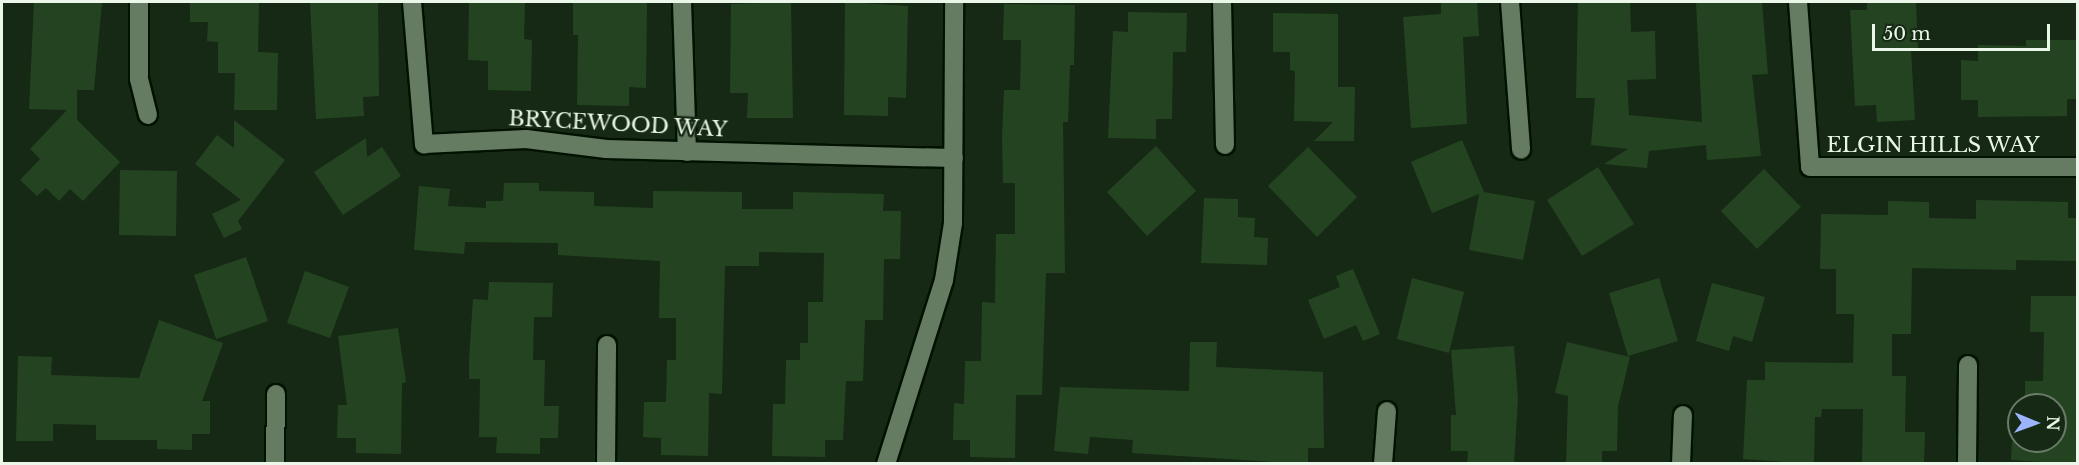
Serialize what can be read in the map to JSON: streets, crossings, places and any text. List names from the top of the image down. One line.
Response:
{"streets":{"street":["BRYCEWOOD WAY","ELGIN HILLS WAY"]},"scale_bar":"50 m","north":"right"}
